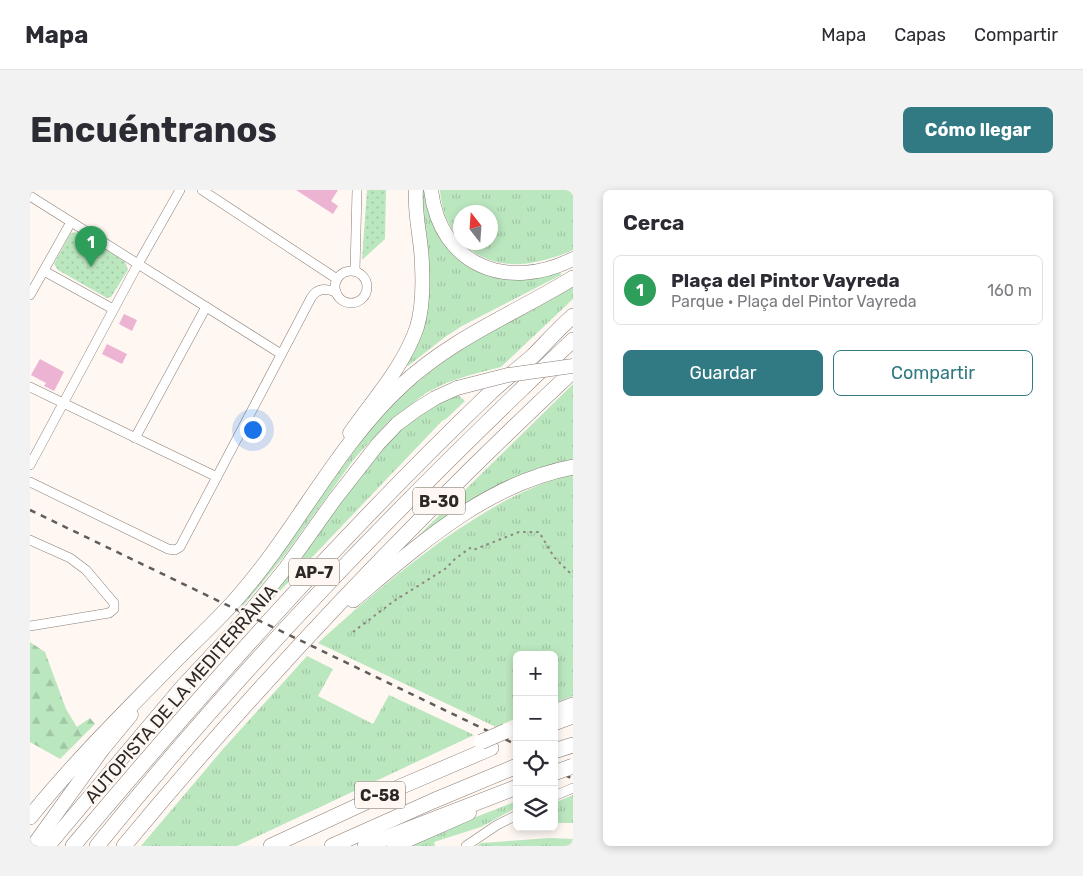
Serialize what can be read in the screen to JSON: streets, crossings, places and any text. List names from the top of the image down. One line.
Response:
{"streets":{"highway":["B-30","AP-7","AUTOPISTA DE LA MEDITERRÀNIA","C-58"]},"north":"top","page":{"header":"Mapa","nav":["Mapa","Capas","Compartir"],"buttons":["Cómo llegar",["Guardar","Compartir"]],"title":"Encuéntranos","heading":"Cerca","pins":"1","list":[{"mark":"1","name":"Plaça del Pintor Vayreda","note":"Parque · Plaça del Pintor Vayreda","value":"160 m"}],"map_buttons":["+","−"]}}
